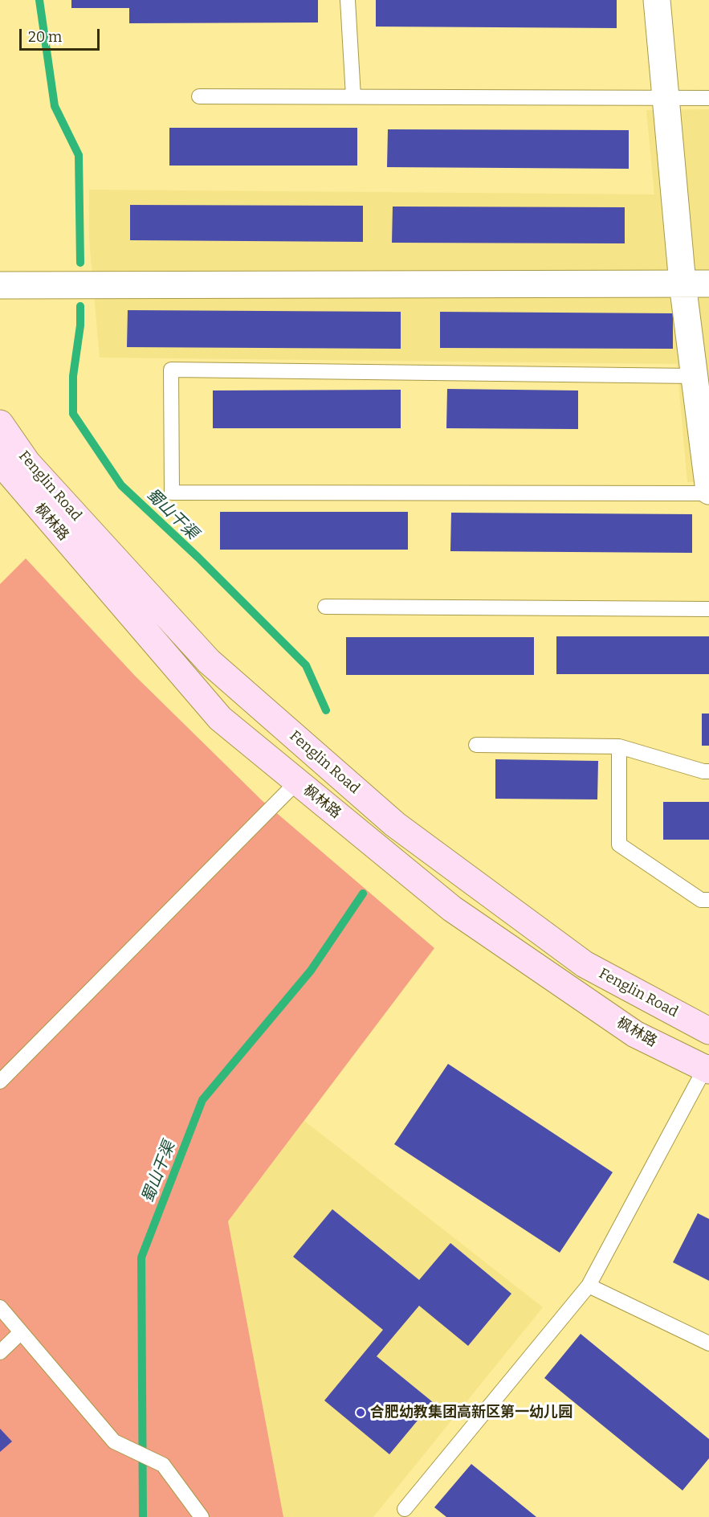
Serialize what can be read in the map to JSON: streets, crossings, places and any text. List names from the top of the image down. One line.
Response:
{"streets":{"main road":["Fenglin Road","枫林路"]},"water":["蜀山干渠"],"places":["合肥幼教集团高新区第一幼儿园"],"scale_bar":"20 m"}
